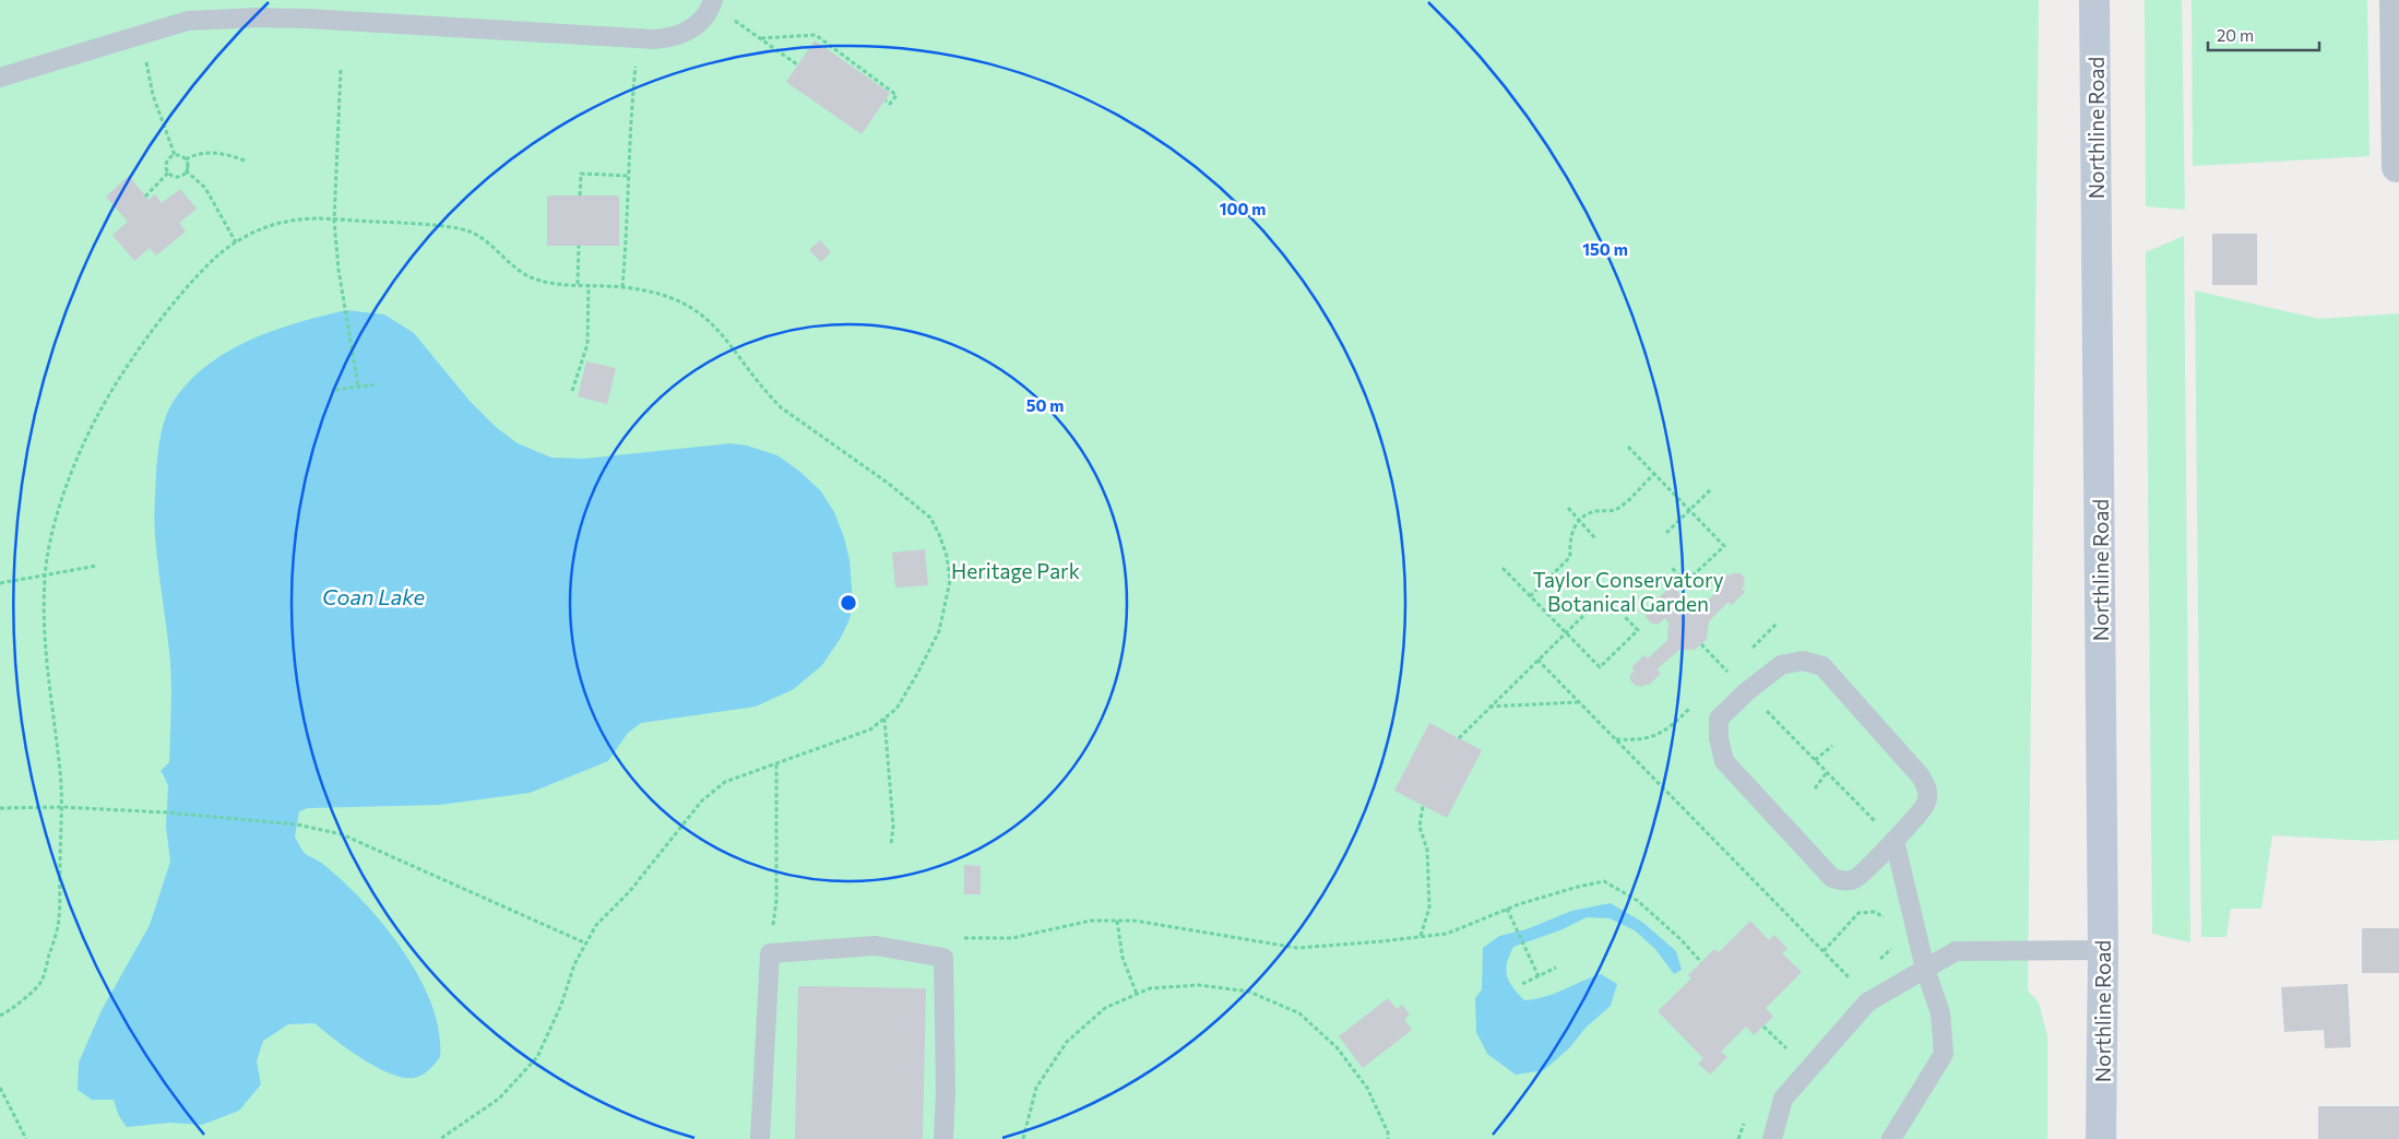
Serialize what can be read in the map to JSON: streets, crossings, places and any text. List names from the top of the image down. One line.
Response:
{"streets":{"main road":["Northline Road"]},"water":["Coan Lake"],"parks":["Heritage Park","Taylor Conservatory Botanical Garden"],"scale_bar":"20 m","rings":["100 m","150 m","50 m"]}
